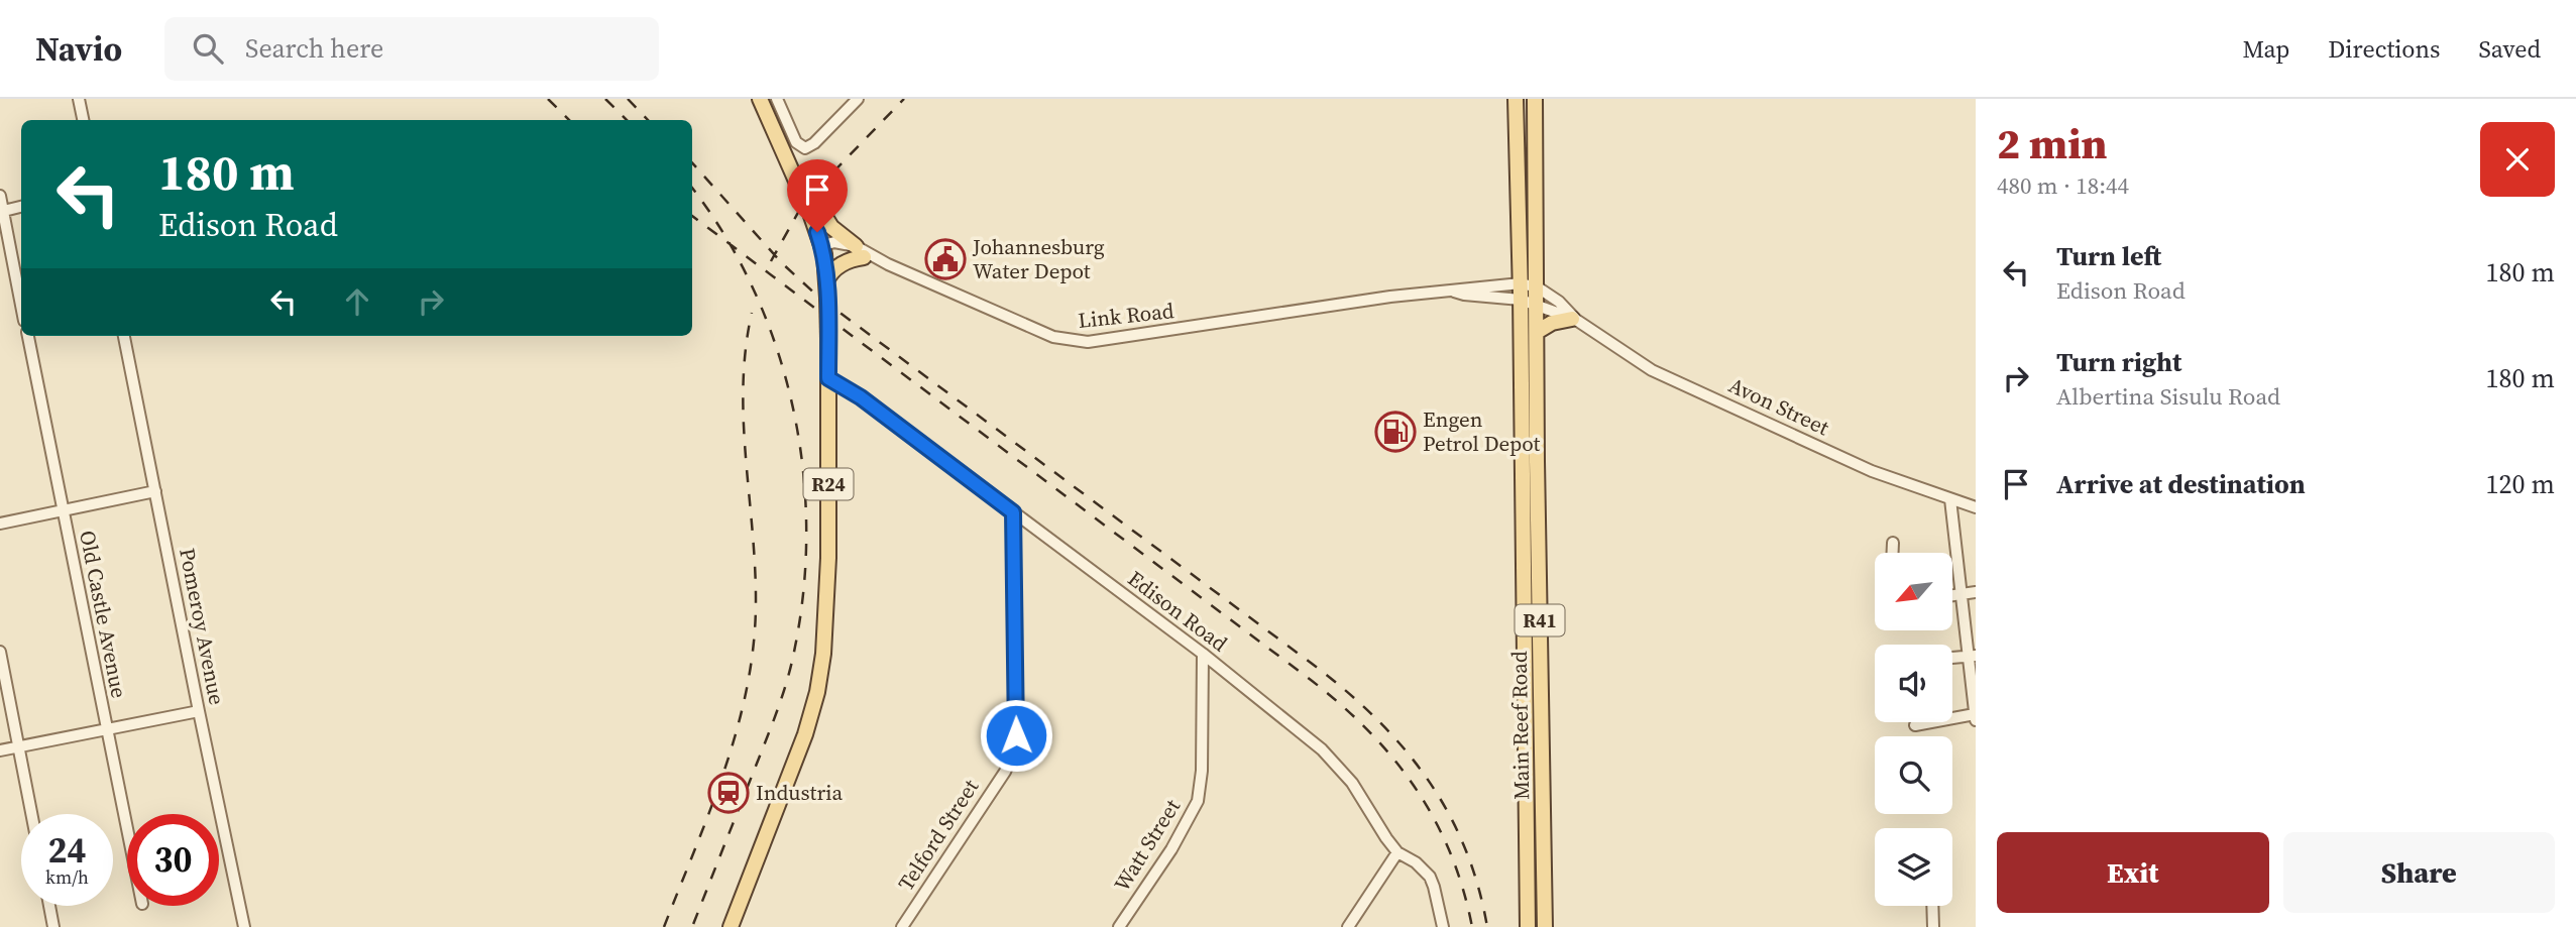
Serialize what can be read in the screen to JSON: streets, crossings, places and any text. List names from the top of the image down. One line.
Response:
{"streets":{"main road":["R24","R41","Main Reef Road"],"street":["Link Road","Avon Street","Edison Road","Old Castle Avenue","Pomeroy Avenue","Telford Street","Watt Street"]},"crossings":[["Link Road","Avon Street"],["Link Road","Main Reef Road"],["Avon Street","Main Reef Road"],["R24","Edison Road"],["Edison Road","Telford Street"],["Edison Road","Watt Street"]],"places":{"public building":["Johannesburg Water Depot"],"fuel station":["Engen Petrol Depot"],"station":["Industria"]},"north":"bottom left","page":{"header":"Navio","search":"Search here","nav":["Map","Directions","Saved"],"heading":["2 min","480 m · 18:44"],"turn":["180 m","Edison Road"],"list":[{"name":"Turn left","note":"Edison Road","value":"180 m"},{"name":"Turn right","note":"Albertina Sisulu Road","value":"180 m"},{"name":"Arrive at destination","value":"120 m"}],"speed":"24 km/h","limit":"30","buttons":["Exit","Share"]}}
